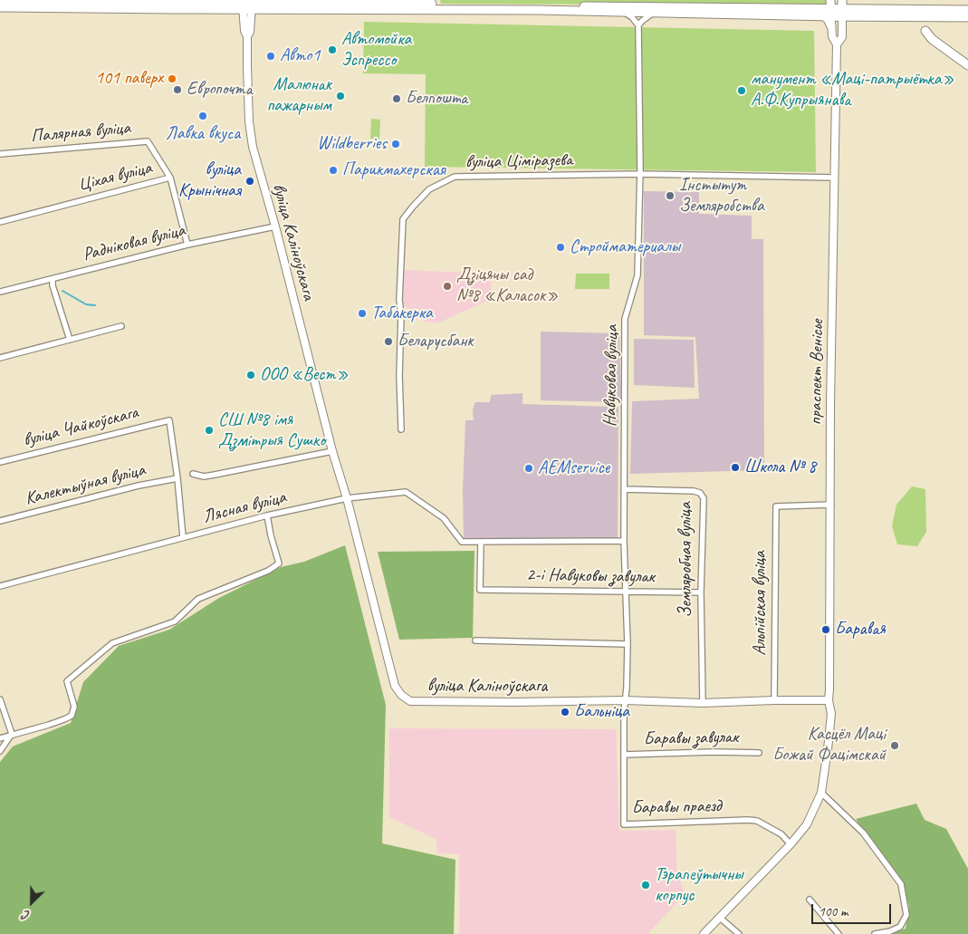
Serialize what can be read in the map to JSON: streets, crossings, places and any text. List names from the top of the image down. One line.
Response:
{"streets":{"street":["Палярная вуліца","вуліца Ціміразева","Ціхая вуліца","вуліца Каліноўскага","Радніковая вуліца","праспект Венісье","Навуковая вуліца","вуліца Чайкоўскага","Калектыўная вуліца","Лясная вуліца","Земляробчая вуліца","2-і Навуковы завулак","Альпійская вуліца","Баравы завулак","Баравы праезд"]},"crossings":[["Палярная вуліца","Ціхая вуліца"],["вуліца Ціміразева","праспект Венісье"],["вуліца Ціміразева","Навуковая вуліца"],["Ціхая вуліца","Радніковая вуліца"],["вуліца Каліноўскага","Радніковая вуліца"],["вуліца Каліноўскага","праспект Венісье"],["вуліца Каліноўскага","Навуковая вуліца"],["вуліца Каліноўскага","Лясная вуліца"],["вуліца Каліноўскага","Земляробчая вуліца"],["вуліца Каліноўскага","Альпійская вуліца"],["вуліца Каліноўскага","Баравы праезд"],["праспект Венісье","Альпійская вуліца"],["праспект Венісье","Баравы праезд"],["Навуковая вуліца","Лясная вуліца"],["Навуковая вуліца","Земляробчая вуліца"],["Навуковая вуліца","2-і Навуковы завулак"],["Навуковая вуліца","Баравы праезд"],["вуліца Чайкоўскага","Калектыўная вуліца"],["Лясная вуліца","2-і Навуковы завулак"],["Земляробчая вуліца","2-і Навуковы завулак"],["Баравы завулак","Баравы праезд"]],"places":["Автомойка Эспрессо","Авто1","101 паверх","Европочта","манумент «Маці-патрыётка» А.Ф.Купрыянава","Малюнак пажарным","Белпошта","Лавка вкуса","Wildberries","Парикмахерская","вуліца Крынічная","Інстытут Земляробства","Стройматериалы","Дзіцячы сад №8 «Каласок»","Табакерка","Беларусбанк","ООО «Вест»","СШ №8 імя Дзмітрыя Сушко","Школа № 8","AEMservice","Баравая","Бальніца","Касцёл Маці Божай Фацімскай","Тэрапеўтычны корпус"],"scale_bar":"100 m","north":"bottom left"}
